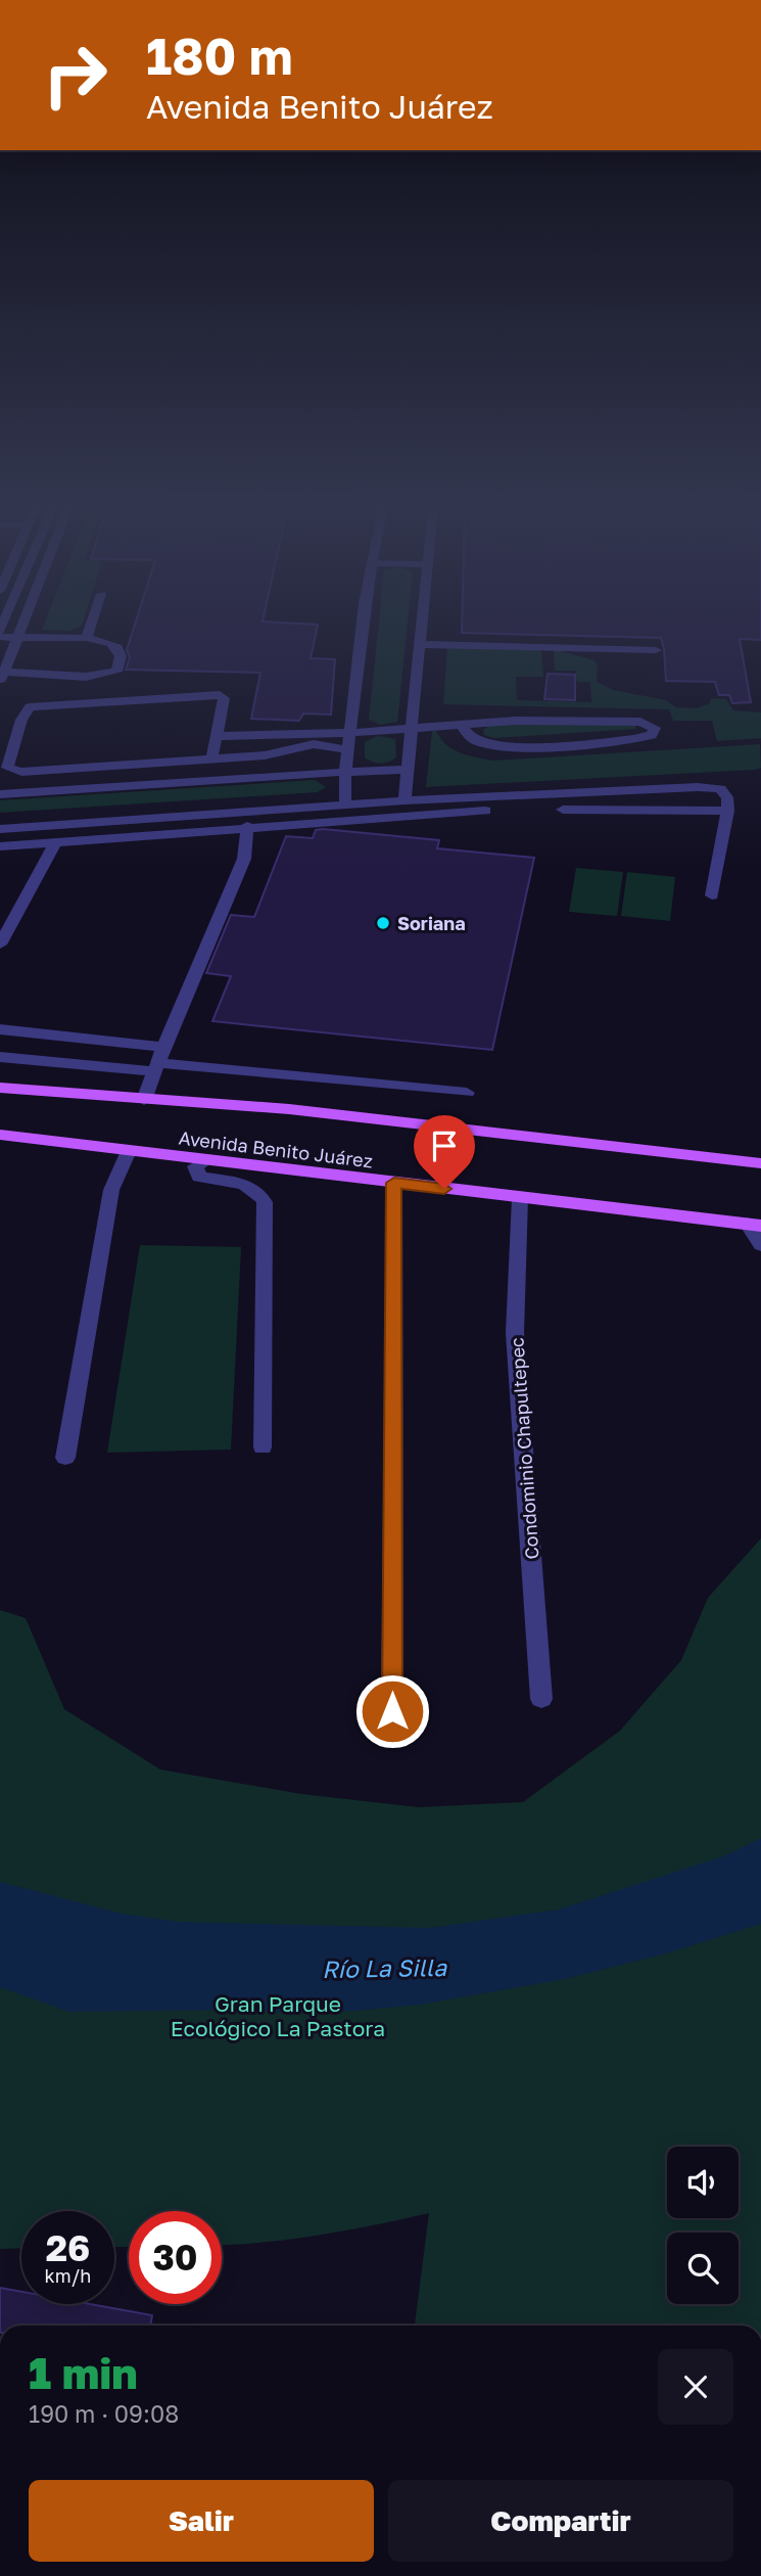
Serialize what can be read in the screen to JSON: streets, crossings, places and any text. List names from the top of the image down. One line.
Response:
{"streets":{"main road":["Avenida Benito Juárez"],"street":["Condominio Chapultepec"]},"crossings":[["Avenida Benito Juárez","Condominio Chapultepec"]],"water":["Río La Silla"],"parks":["Gran Parque Ecológico La Pastora"],"places":["Soriana"],"page":{"turn":["180 m","Avenida Benito Juárez"],"speed":"26 km/h","limit":"30","heading":["1 min","190 m · 09:08"],"buttons":["Salir","Compartir"]}}
